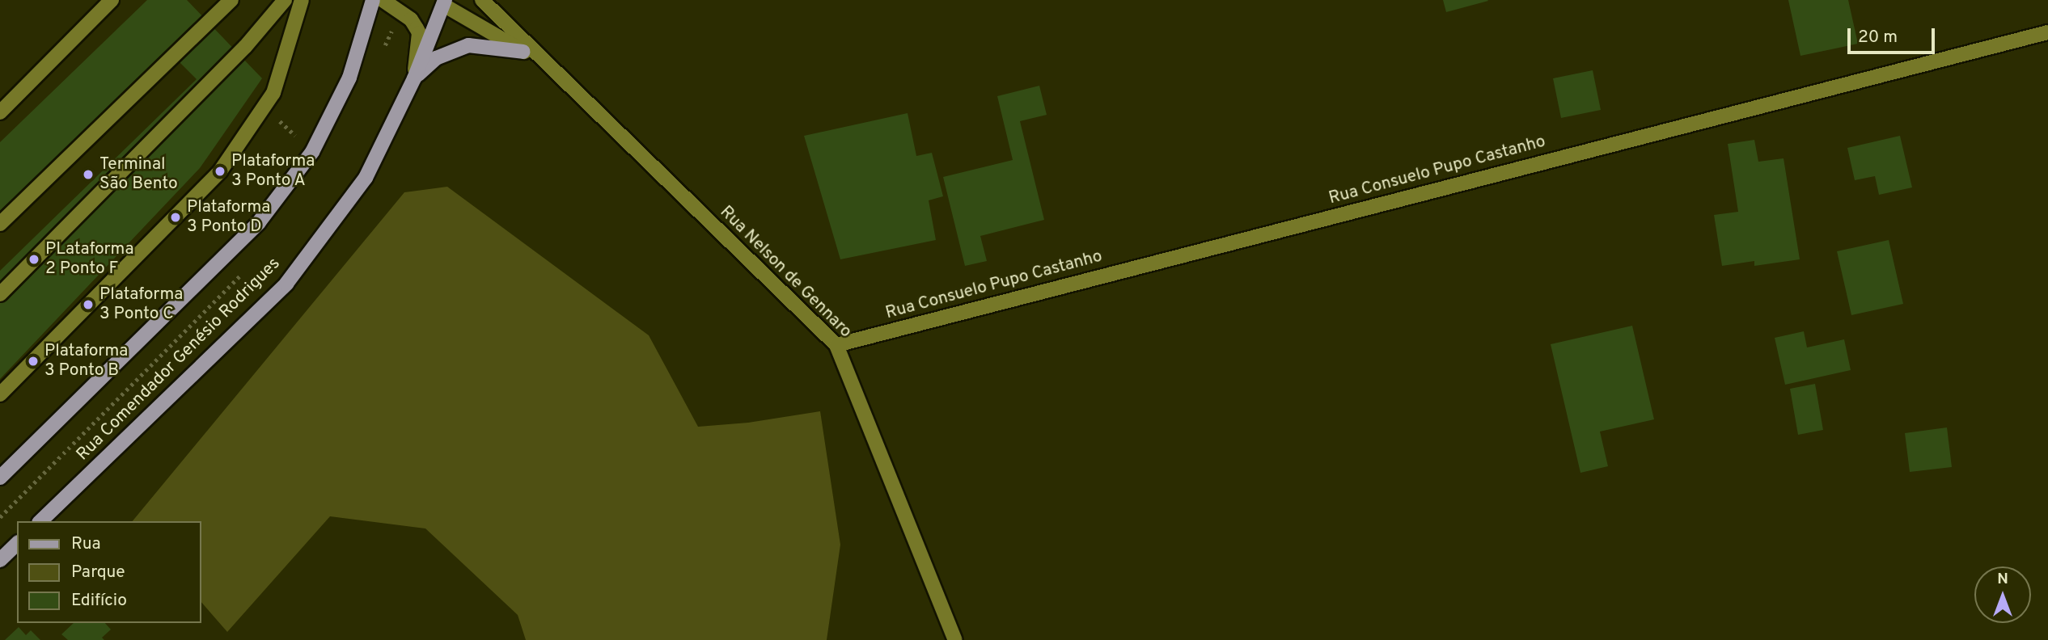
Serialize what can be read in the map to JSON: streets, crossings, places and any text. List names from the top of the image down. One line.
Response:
{"streets":{"main road":["Rua Comendador Genésio Rodrigues"],"street":["Rua Consuelo Pupo Castanho","Rua Nelson de Gennaro"]},"crossings":[["Rua Consuelo Pupo Castanho","Rua Nelson de Gennaro"],["Rua Nelson de Gennaro","Rua Comendador Genésio Rodrigues"]],"places":["Plataforma 3 Ponto A","Terminal São Bento","Plataforma 3 Ponto D","PLataforma 2 Ponto F","Plataforma 3 Ponto C","Plataforma 3 Ponto B"],"legend":["Rua","Parque","Edifício"],"scale_bar":"20 m","north":"top"}
